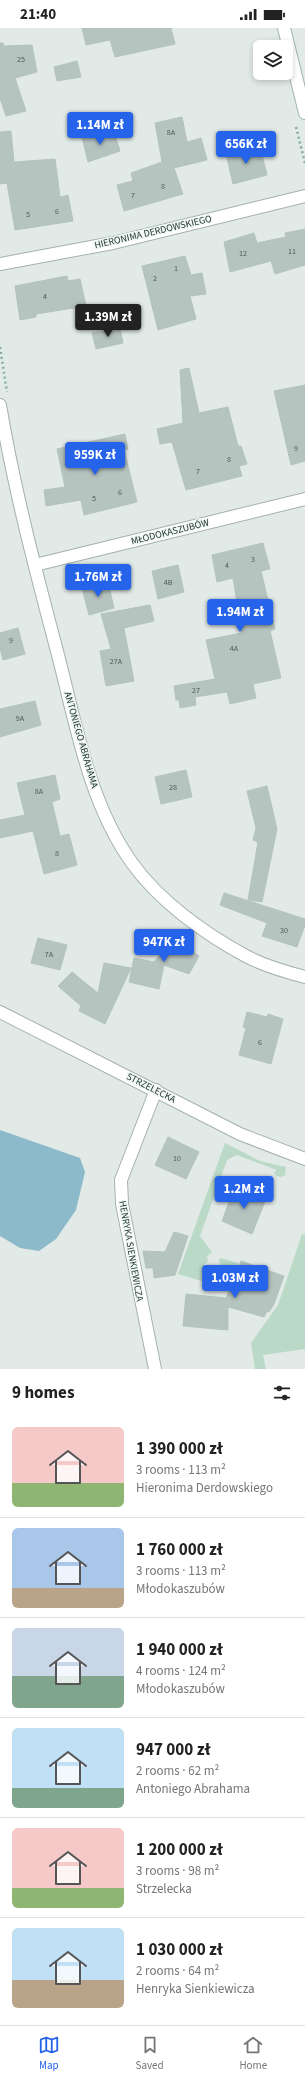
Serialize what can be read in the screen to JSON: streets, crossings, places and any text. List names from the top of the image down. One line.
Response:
{"streets":{"street":["HIERONIMA DERDOWSKIEGO","MŁODOKASZUBÓW","ANTONIEGO ABRAHAMA","STRZELECKA","HENRYKA SIENKIEWICZA"]},"crossings":[["MŁODOKASZUBÓW","ANTONIEGO ABRAHAMA"],["STRZELECKA","HENRYKA SIENKIEWICZA"]],"house_numbers":["25","8A","8","7","6","5","11","12","1","2","4","9","8","7","6","5","3","4","4B","9","4A","27A","27","9A","28","8A","8","30","7A","6","10"],"page":{"status":"21:40","price":["1.14M zł","656K zł","1.39M zł","959K zł","1.76M zł","1.94M zł","947K zł","1.2M zł","1.03M zł"],"heading":"9 homes","list":[{"name":"1 390 000 zł","note":"3 rooms · 113 m² · Hieronima Derdowskiego"},{"name":"1 760 000 zł","note":"3 rooms · 113 m² · Młodokaszubów"},{"name":"1 940 000 zł","note":"4 rooms · 124 m² · Młodokaszubów"},{"name":"947 000 zł","note":"2 rooms · 62 m² · Antoniego Abrahama"},{"name":"1 200 000 zł","note":"3 rooms · 98 m² · Strzelecka"},{"name":"1 030 000 zł","note":"2 rooms · 64 m² · Henryka Sienkiewicza"}],"tabs":["Map","Saved","Home"]}}
